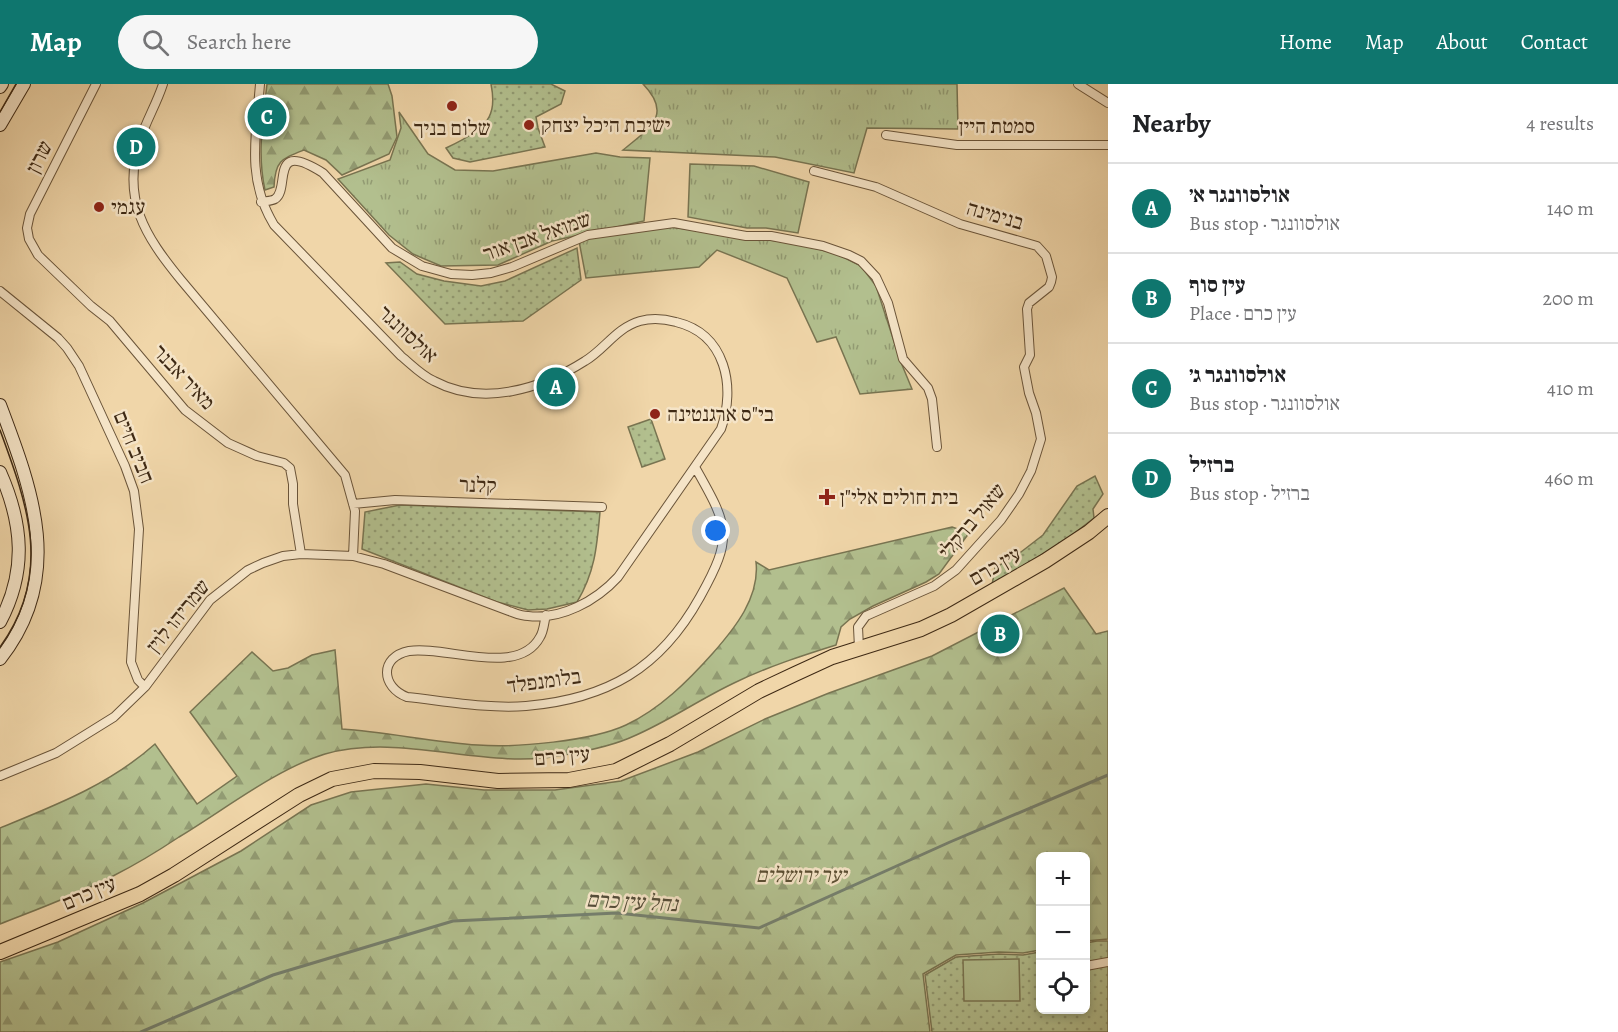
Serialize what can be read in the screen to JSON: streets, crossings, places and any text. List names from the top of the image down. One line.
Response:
{"streets":{"main road":["עין כרם"],"street":["סמטת היין","שרון","בנימינה","שמואל אבן אור","אולסוונגר","מאיר אבנר","חביב חיים","קלנר","שאול ברקלי","שמריהו לוין","בלומנפלד"]},"crossings":[["שרון","מאיר אבנר"],["בנימינה","שאול ברקלי"],["שמואל אבן אור","אולסוונגר"],["אולסוונגר","שמריהו לוין"],["אולסוונגר","בלומנפלד"],["מאיר אבנר","שמריהו לוין"],["חביב חיים","שמריהו לוין"],["שאול ברקלי","עין כרם"],["שמריהו לוין","בלומנפלד"]],"water":["נחל עין כרם"],"parks":["יער ירושלים"],"places":{"other":["שלום בניך","ישיבת היכל יצחק","עגמי","בי\"ס ארגנטינה"],"health":["בית חולים אלי\"ן"]},"page":{"header":"Map","search":"Search here","nav":["Home","Map","About","Contact"],"heading":["Nearby","4 results"],"pins":["C","D","A","B"],"list":[{"mark":"A","name":"אולסוונגר א׳","note":"Bus stop · אולסוונגר","value":"140 m"},{"mark":"B","name":"עין סוף","note":"Place · עין כרם","value":"200 m"},{"mark":"C","name":"אולסוונגר ג׳","note":"Bus stop · אולסוונגר","value":"410 m"},{"mark":"D","name":"ברזיל","note":"Bus stop · ברזיל","value":"460 m"}],"map_buttons":["+","−"]}}
